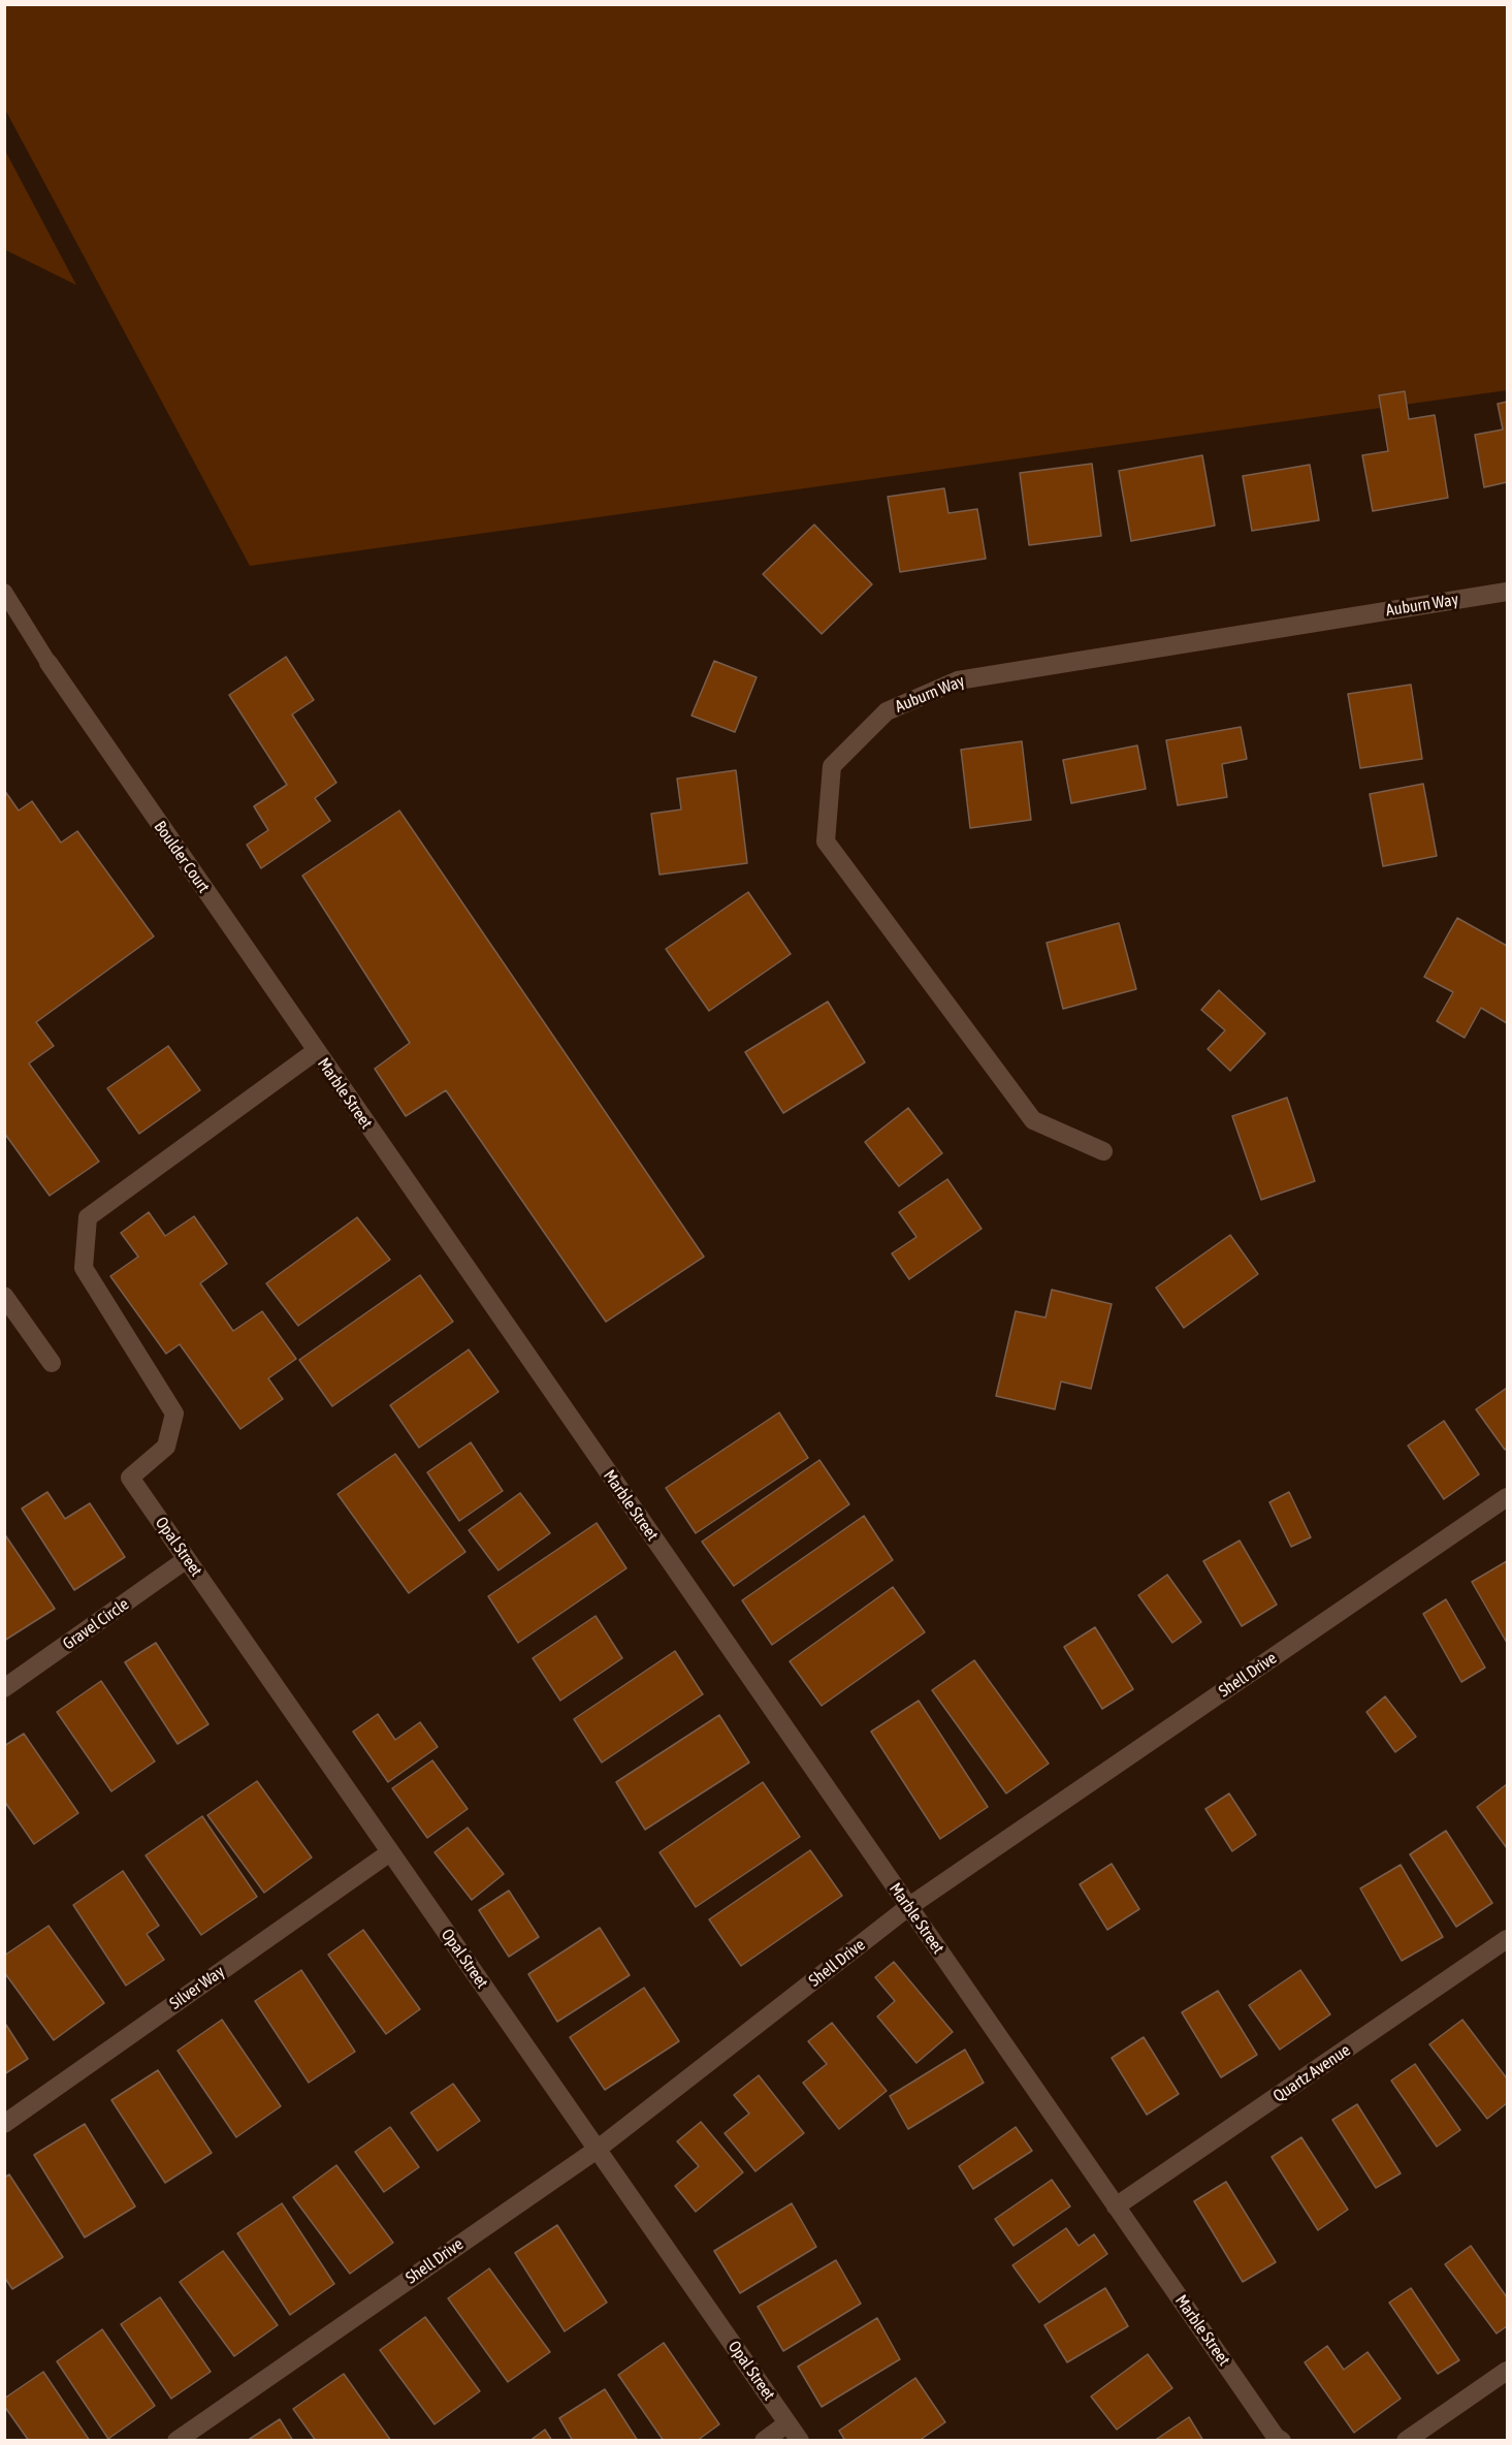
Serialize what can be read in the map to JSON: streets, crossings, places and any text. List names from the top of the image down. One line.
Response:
{"streets":{"street":["Auburn Way","Boulder Court","Marble Street","Opal Street","Gravel Circle","Shell Drive","Silver Way","Quartz Avenue"]},"crossings":[["Boulder Court","Marble Street"],["Marble Street","Opal Street"],["Marble Street","Shell Drive"],["Marble Street","Quartz Avenue"],["Opal Street","Gravel Circle"],["Opal Street","Shell Drive"],["Opal Street","Silver Way"]]}
